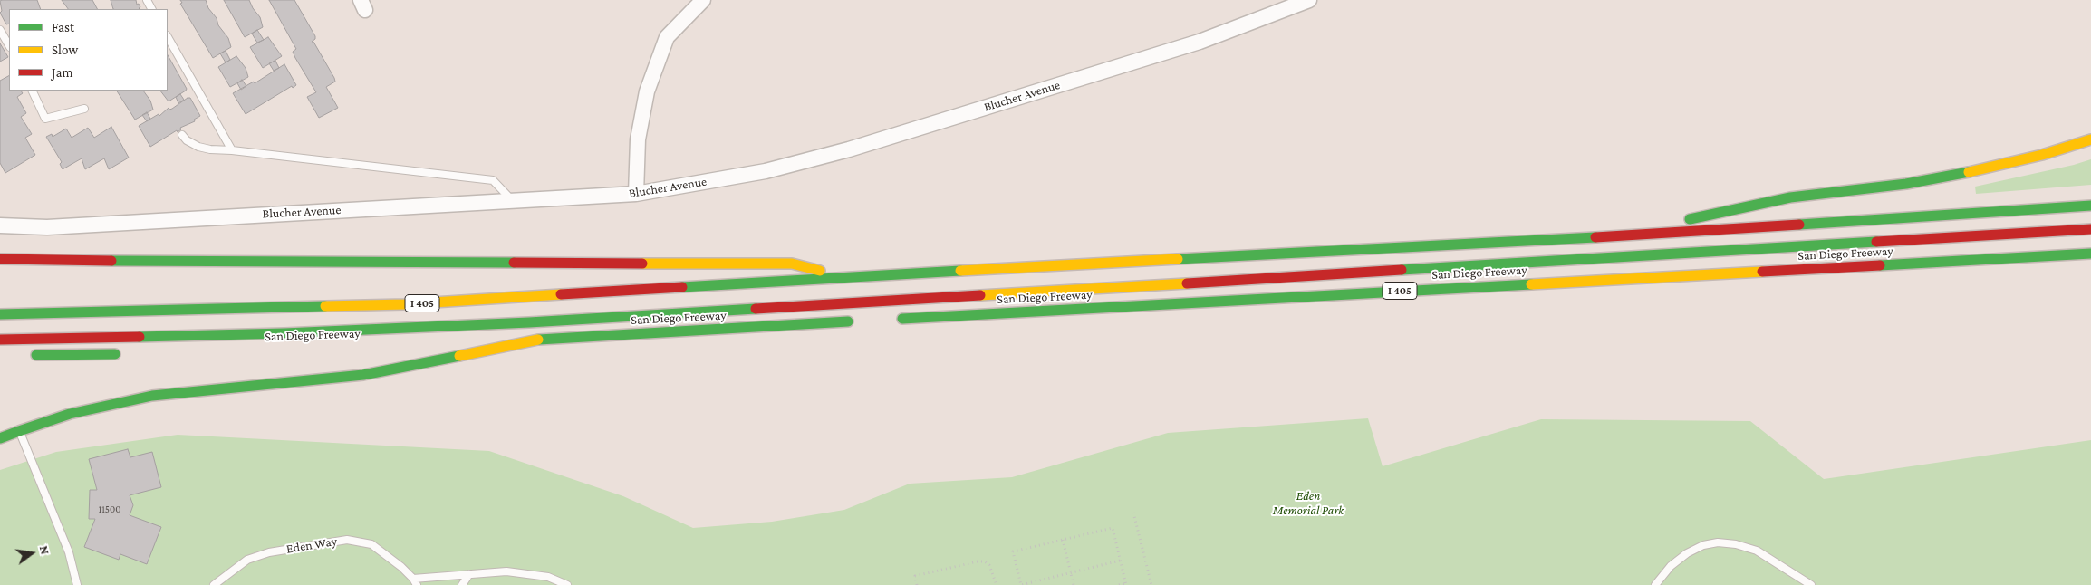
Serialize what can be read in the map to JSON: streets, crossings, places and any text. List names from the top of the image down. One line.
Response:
{"streets":{"main road":["San Diego Freeway","I 405"],"street":["Blucher Avenue"],"lane":["Eden Way"]},"parks":["Eden Memorial Park"],"house_numbers":["11500"],"legend":["Fast","Slow","Jam"],"north":"right"}
